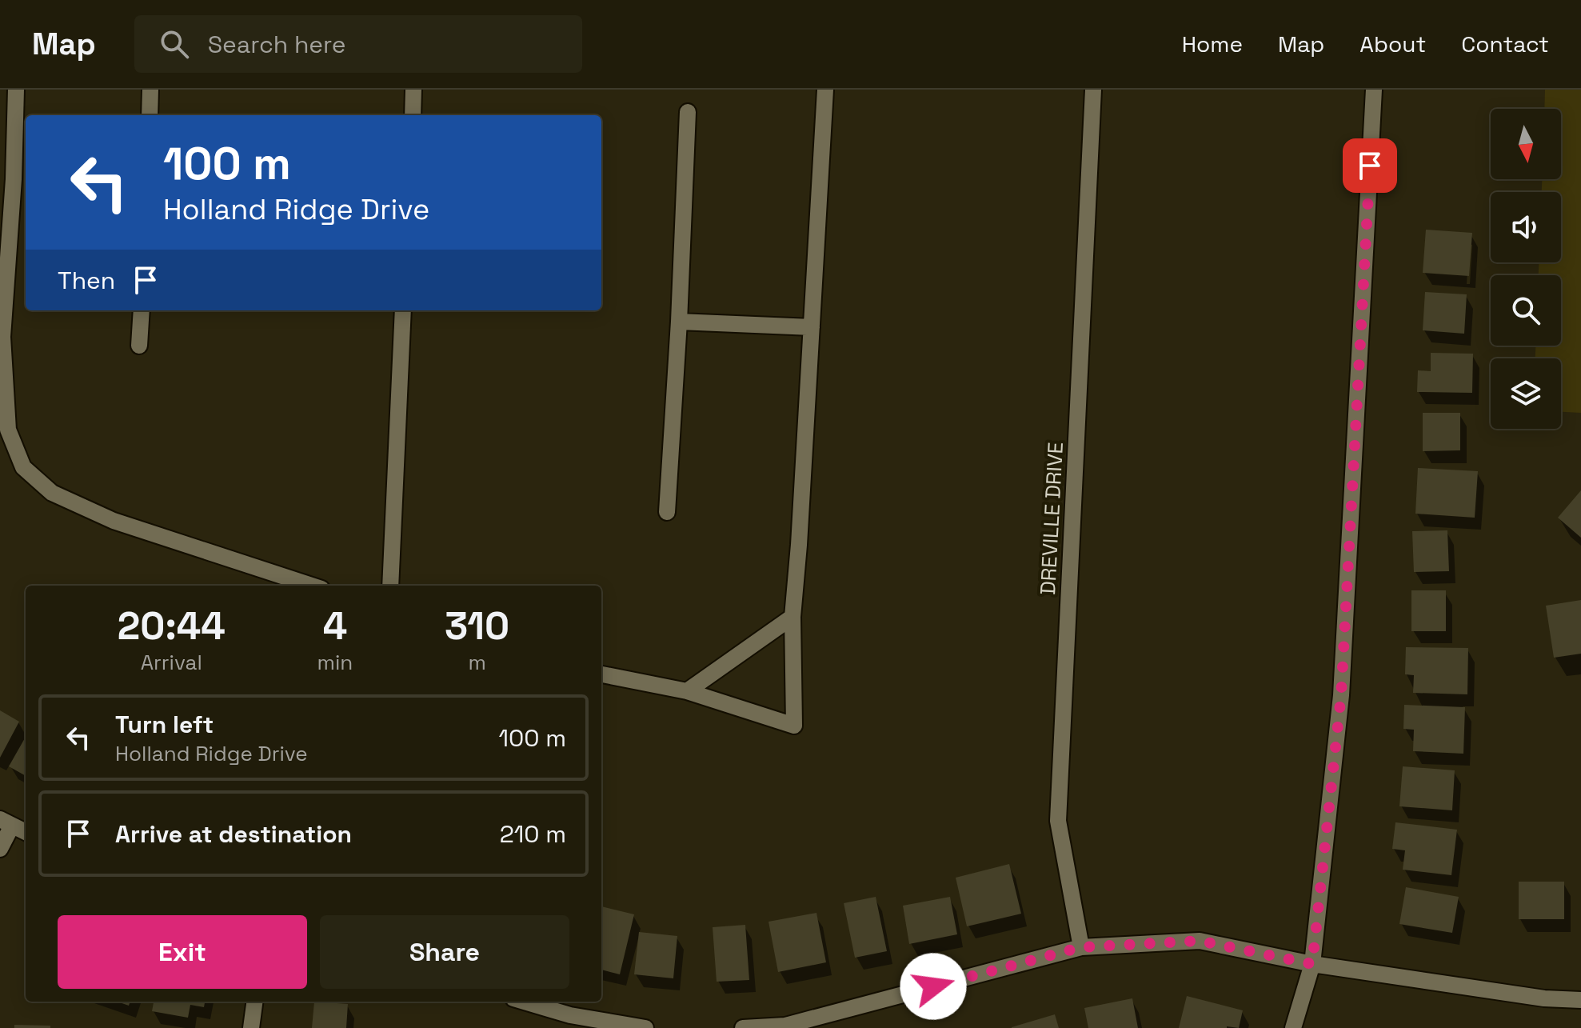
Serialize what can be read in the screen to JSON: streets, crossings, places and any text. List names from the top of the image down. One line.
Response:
{"streets":{"street":["DREVILLE DRIVE"]},"north":"bottom","page":{"header":"Map","search":"Search here","nav":["Home","Map","About","Contact"],"turn":["100 m","Holland Ridge Drive"],"then":"Then","eta":["20:44","Arrival","4","min","310","m"],"list":[{"name":"Turn left","note":"Holland Ridge Drive","value":"100 m"},{"name":"Arrive at destination","value":"210 m"}],"buttons":["Exit","Share"]}}
